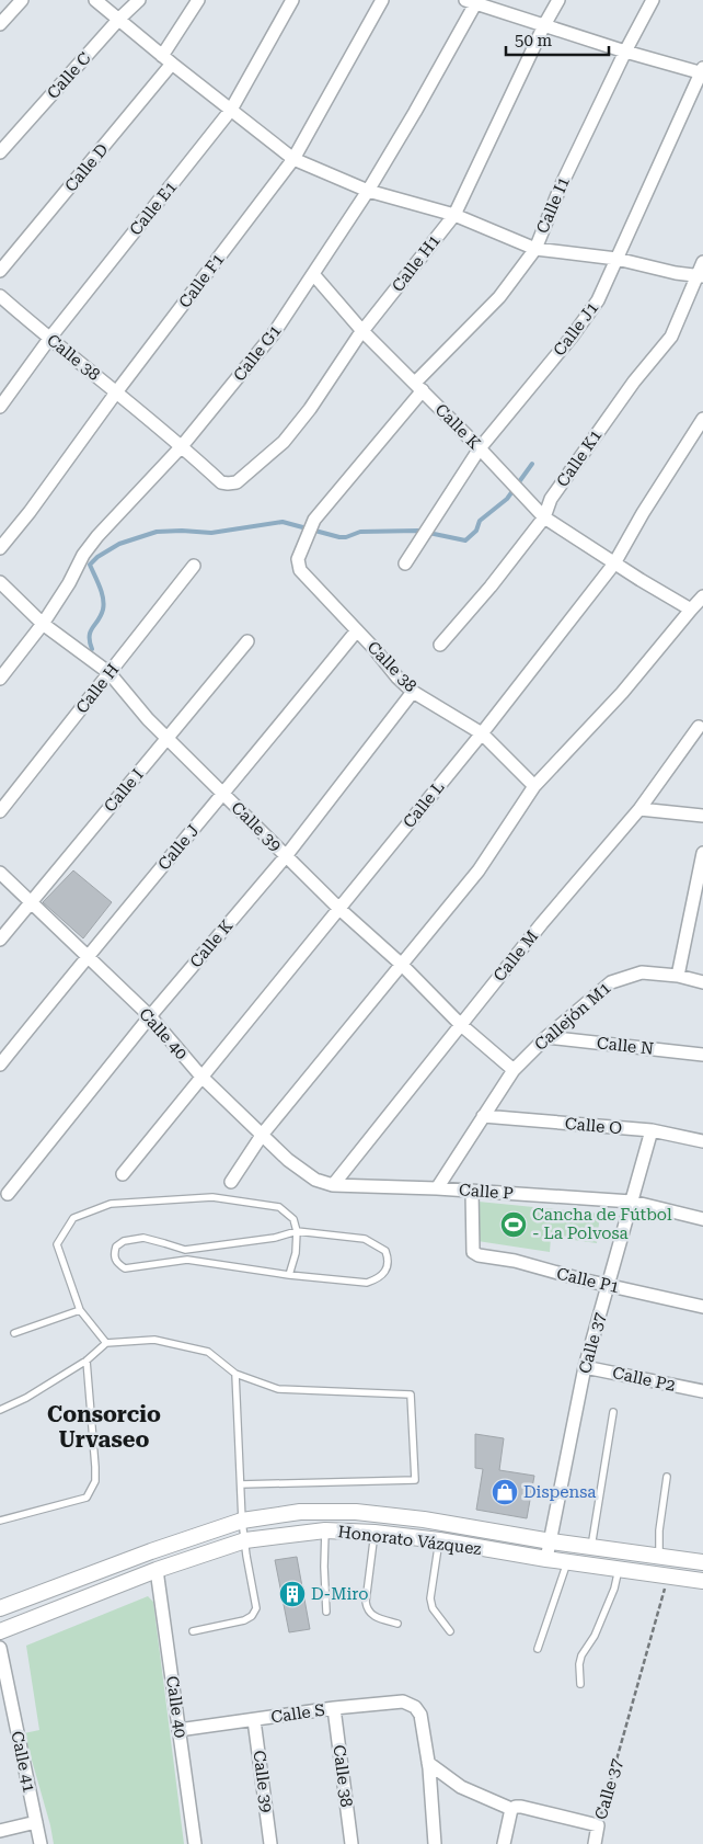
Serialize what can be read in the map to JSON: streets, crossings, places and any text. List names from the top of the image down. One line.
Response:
{"streets":{"street":["Calle C","Calle D","Calle I1","Calle E1","Calle H1","Calle F1","Calle J1","Calle G1","Calle 38","Calle K","Calle K1","Calle H","Calle I","Calle L","Calle 39","Calle J","Calle M","Callejón M1","Calle 40","Calle N","Calle O","Calle P","Calle P1","Calle 37","Calle P2","Honorato Vázquez","Calle S","Calle 41"]},"crossings":[["Calle I1","Calle 38"],["Calle I1","Calle K"],["Calle E1","Calle 38"],["Calle H1","Calle 38"],["Calle H1","Calle K"],["Calle F1","Calle 38"],["Calle J1","Calle K"],["Calle G1","Calle 38"],["Calle G1","Calle K"],["Calle G1","Calle 39"],["Calle 38","Calle K"],["Calle 38","Calle L"],["Calle 38","Calle J"],["Calle 38","Calle S"],["Calle K","Calle K1"],["Calle K","Calle L"],["Calle K","Calle 39"],["Calle K","Calle 40"],["Calle H","Calle 39"],["Calle I","Calle 39"],["Calle I","Calle 40"],["Calle L","Calle 39"],["Calle L","Calle 40"],["Calle 39","Calle J"],["Calle 39","Calle M"],["Calle 39","Callejón M1"],["Calle 39","Calle S"],["Calle J","Calle 40"],["Calle M","Calle 40"],["Calle M","Calle P"],["Callejón M1","Calle N"],["Callejón M1","Calle O"],["Callejón M1","Calle P"],["Calle 40","Calle P"],["Calle 40","Honorato Vázquez"],["Calle 40","Calle S"],["Calle O","Calle 37"],["Calle P","Calle P1"],["Calle P","Calle 37"],["Calle P1","Calle 37"],["Calle 37","Calle P2"],["Calle 37","Honorato Vázquez"]],"districts":["Consorcio Urvaseo"],"places":{"sports":["Cancha de Fútbol - La Polvosa"],"shop":["Dispensa"],"building":["D-Miro"]},"scale_bar":"50 m"}
